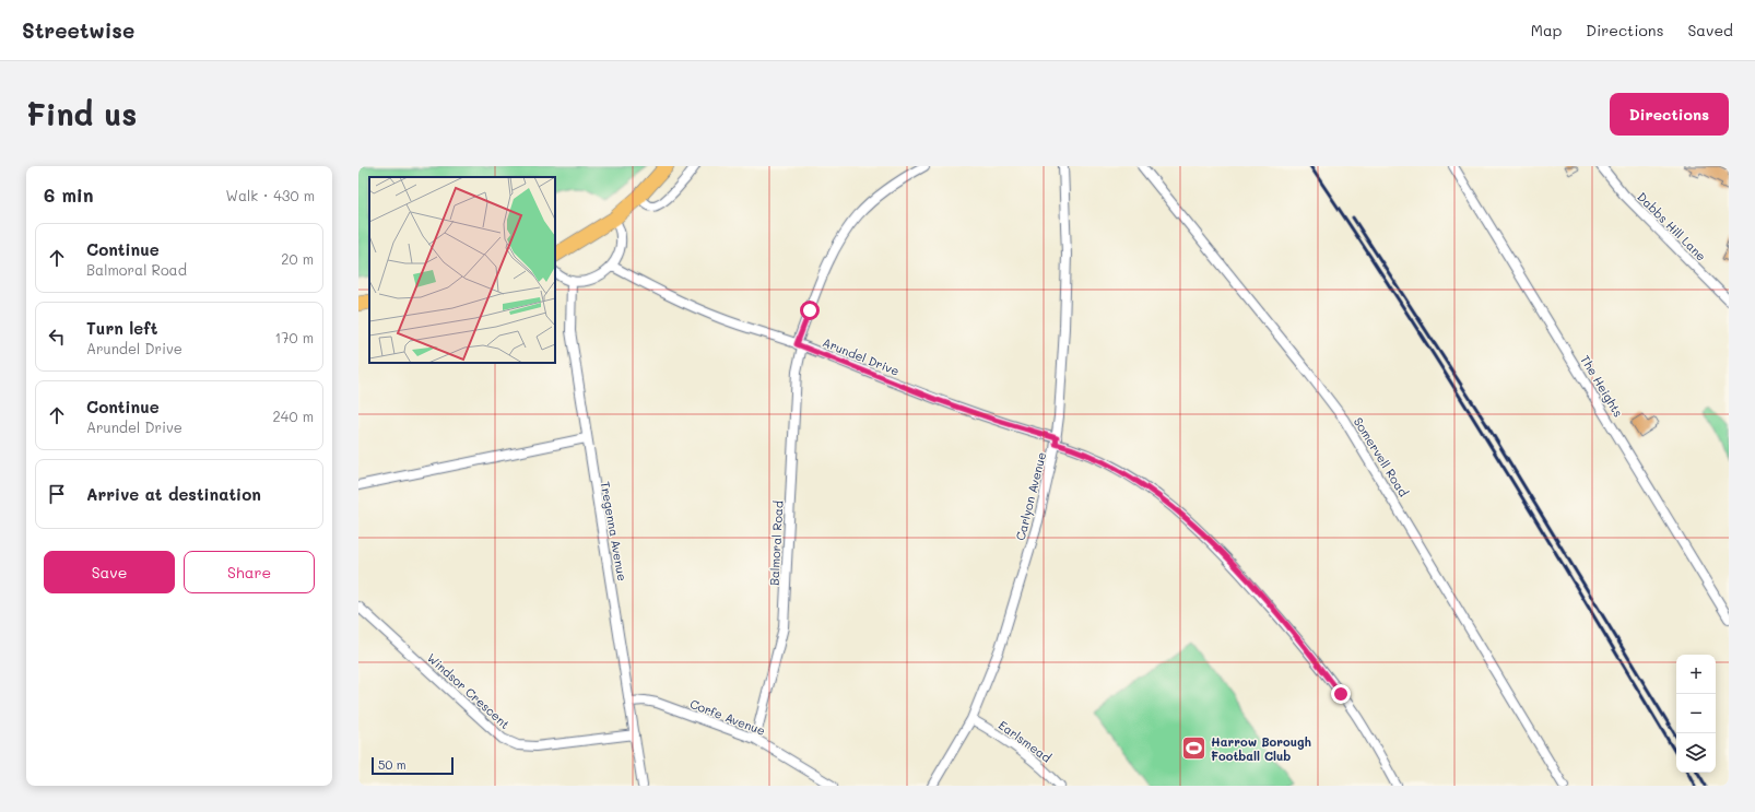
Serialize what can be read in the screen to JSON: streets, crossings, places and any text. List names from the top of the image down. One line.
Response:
{"streets":{"street":["Dabbs Hill Lane","Arundel Drive","The Heights","Somervell Road","Carlyon Avenue","Tregenna Avenue","Balmoral Road","Windsor Crescent","Corfe Avenue","Earlsmead"]},"crossings":[["Arundel Drive","Carlyon Avenue"],["Arundel Drive","Balmoral Road"],["Carlyon Avenue","Earlsmead"],["Tregenna Avenue","Windsor Crescent"],["Tregenna Avenue","Corfe Avenue"],["Balmoral Road","Corfe Avenue"]],"places":{"sports":["Harrow Borough Football Club"]},"scale_bar":"50 m","page":{"header":"Streetwise","nav":["Map","Directions","Saved"],"buttons":["Directions",["Save","Share"]],"title":"Find us","heading":["6 min","Walk · 430 m"],"list":[["Continue","Balmoral Road","20 m"],["Turn left","Arundel Drive","170 m"],["Continue","Arundel Drive","240 m"],"Arrive at destination"],"map_buttons":["+","−"],"scale":"50 m"}}
